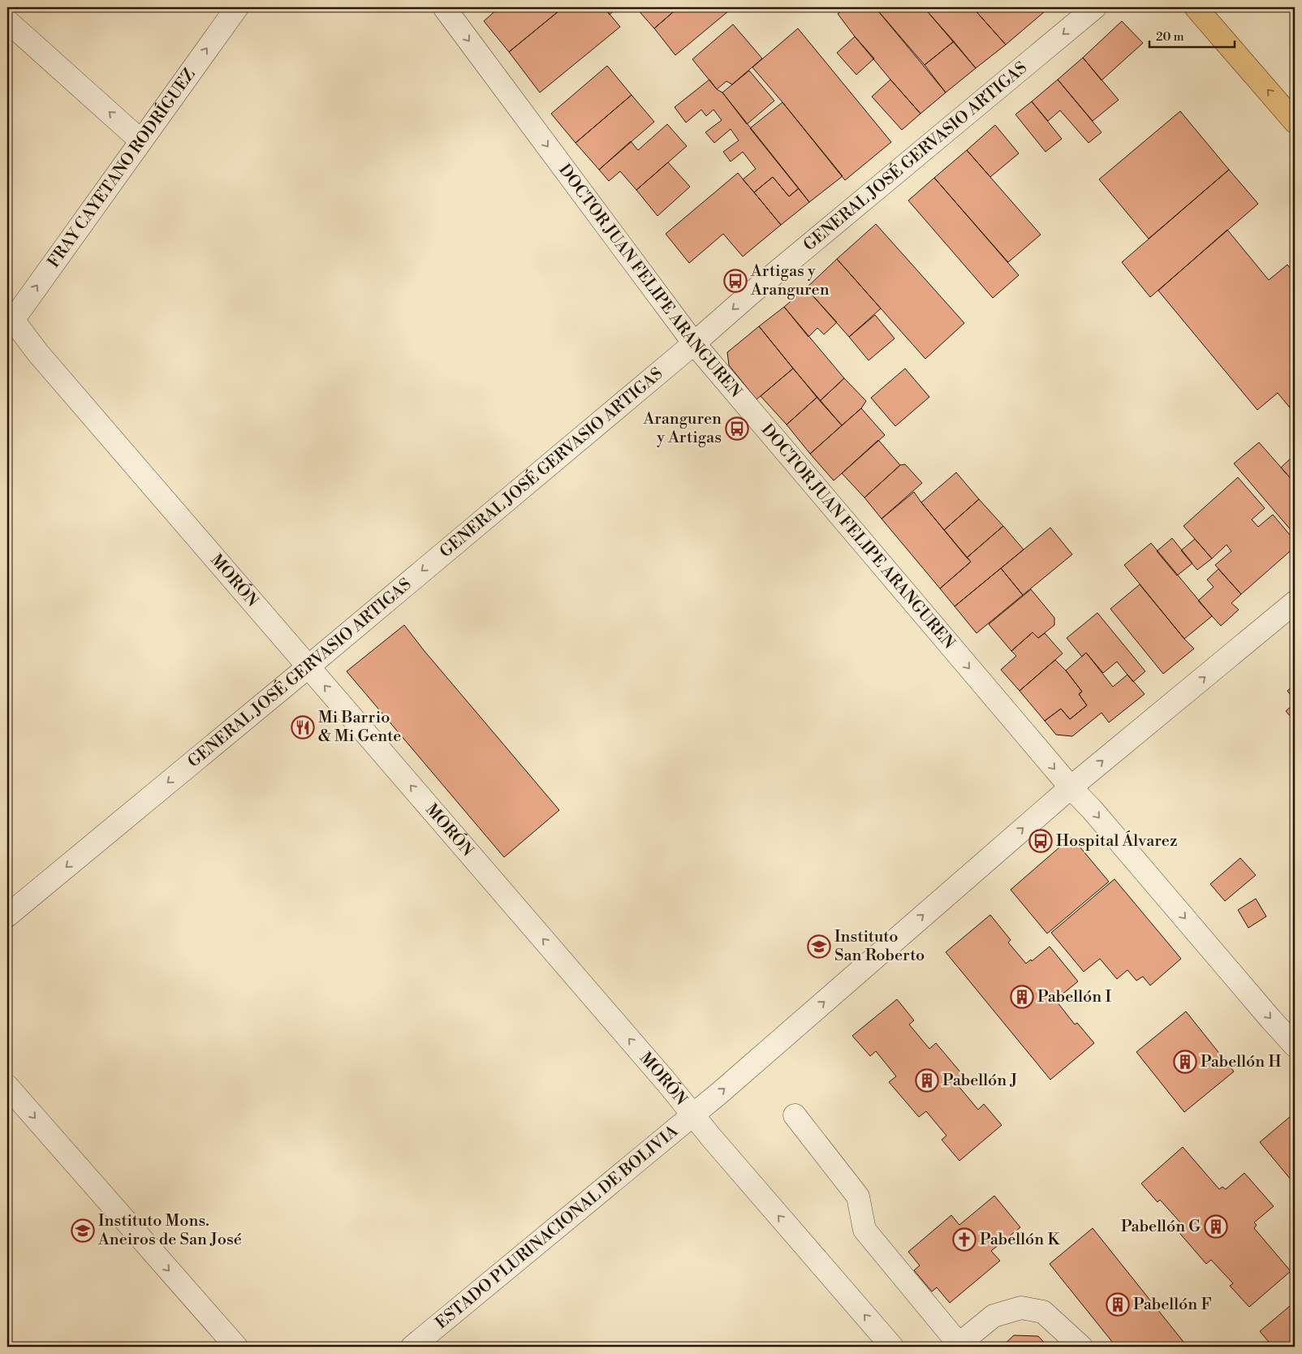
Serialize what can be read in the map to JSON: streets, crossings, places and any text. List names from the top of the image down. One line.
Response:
{"streets":{"street":["GENERAL JOSÉ GERVASIO ARTIGAS","FRAY CAYETANO RODRÍGUEZ","DOCTOR JUAN FELIPE ARANGUREN","MORÓN","ESTADO PLURINACIONAL DE BOLIVIA"]},"crossings":[["GENERAL JOSÉ GERVASIO ARTIGAS","DOCTOR JUAN FELIPE ARANGUREN"],["GENERAL JOSÉ GERVASIO ARTIGAS","MORÓN"],["FRAY CAYETANO RODRÍGUEZ","MORÓN"],["DOCTOR JUAN FELIPE ARANGUREN","ESTADO PLURINACIONAL DE BOLIVIA"],["MORÓN","ESTADO PLURINACIONAL DE BOLIVIA"]],"one_way":["GENERAL JOSÉ GERVASIO ARTIGAS","FRAY CAYETANO RODRÍGUEZ","DOCTOR JUAN FELIPE ARANGUREN","MORÓN","ESTADO PLURINACIONAL DE BOLIVIA"],"places":{"bus stop":["Artigas y Aranguren","Aranguren y Artigas","Hospital Álvarez"],"restaurant":["Mi Barrio & Mi Gente"],"school or university":["Instituto San Roberto","Instituto Mons. Aneiros de San José"],"building":["Pabellón I","Pabellón H","Pabellón J","Pabellón G","Pabellón F"],"church":["Pabellón K"]},"scale_bar":"20 m"}
